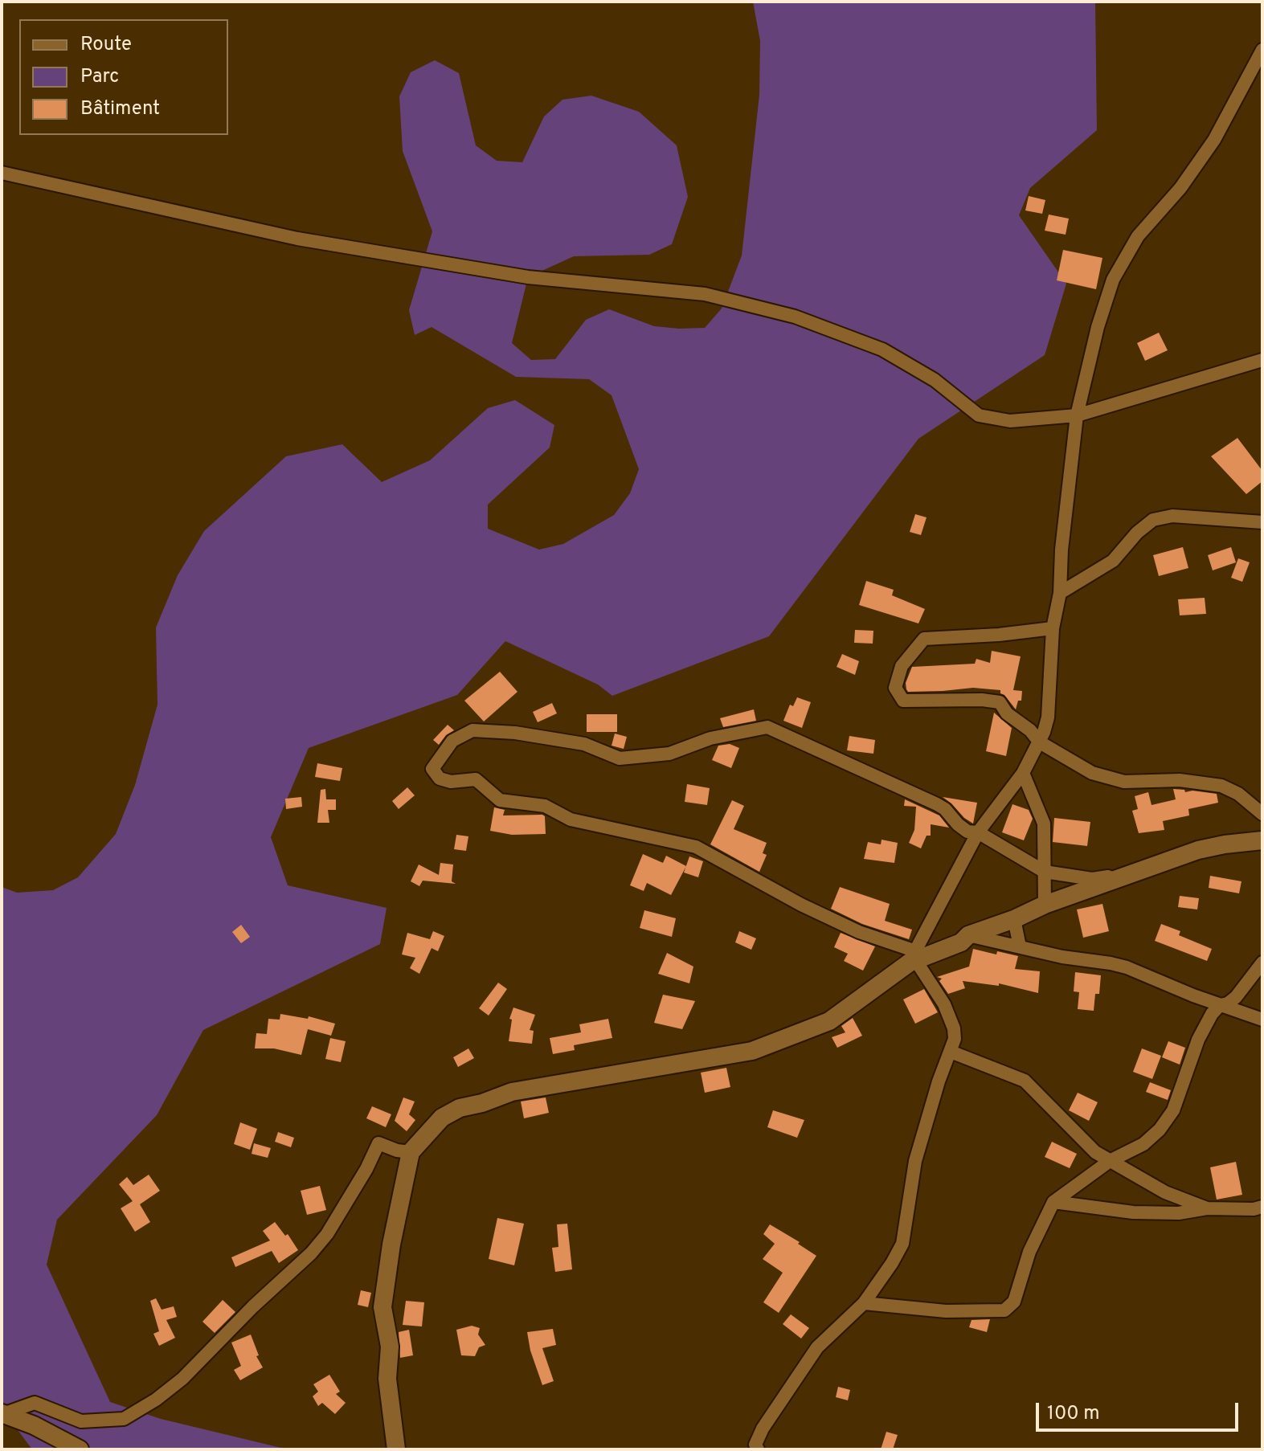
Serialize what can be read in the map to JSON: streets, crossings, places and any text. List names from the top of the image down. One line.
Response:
{"legend":["Route","Parc","Bâtiment"],"scale_bar":"100 m"}
